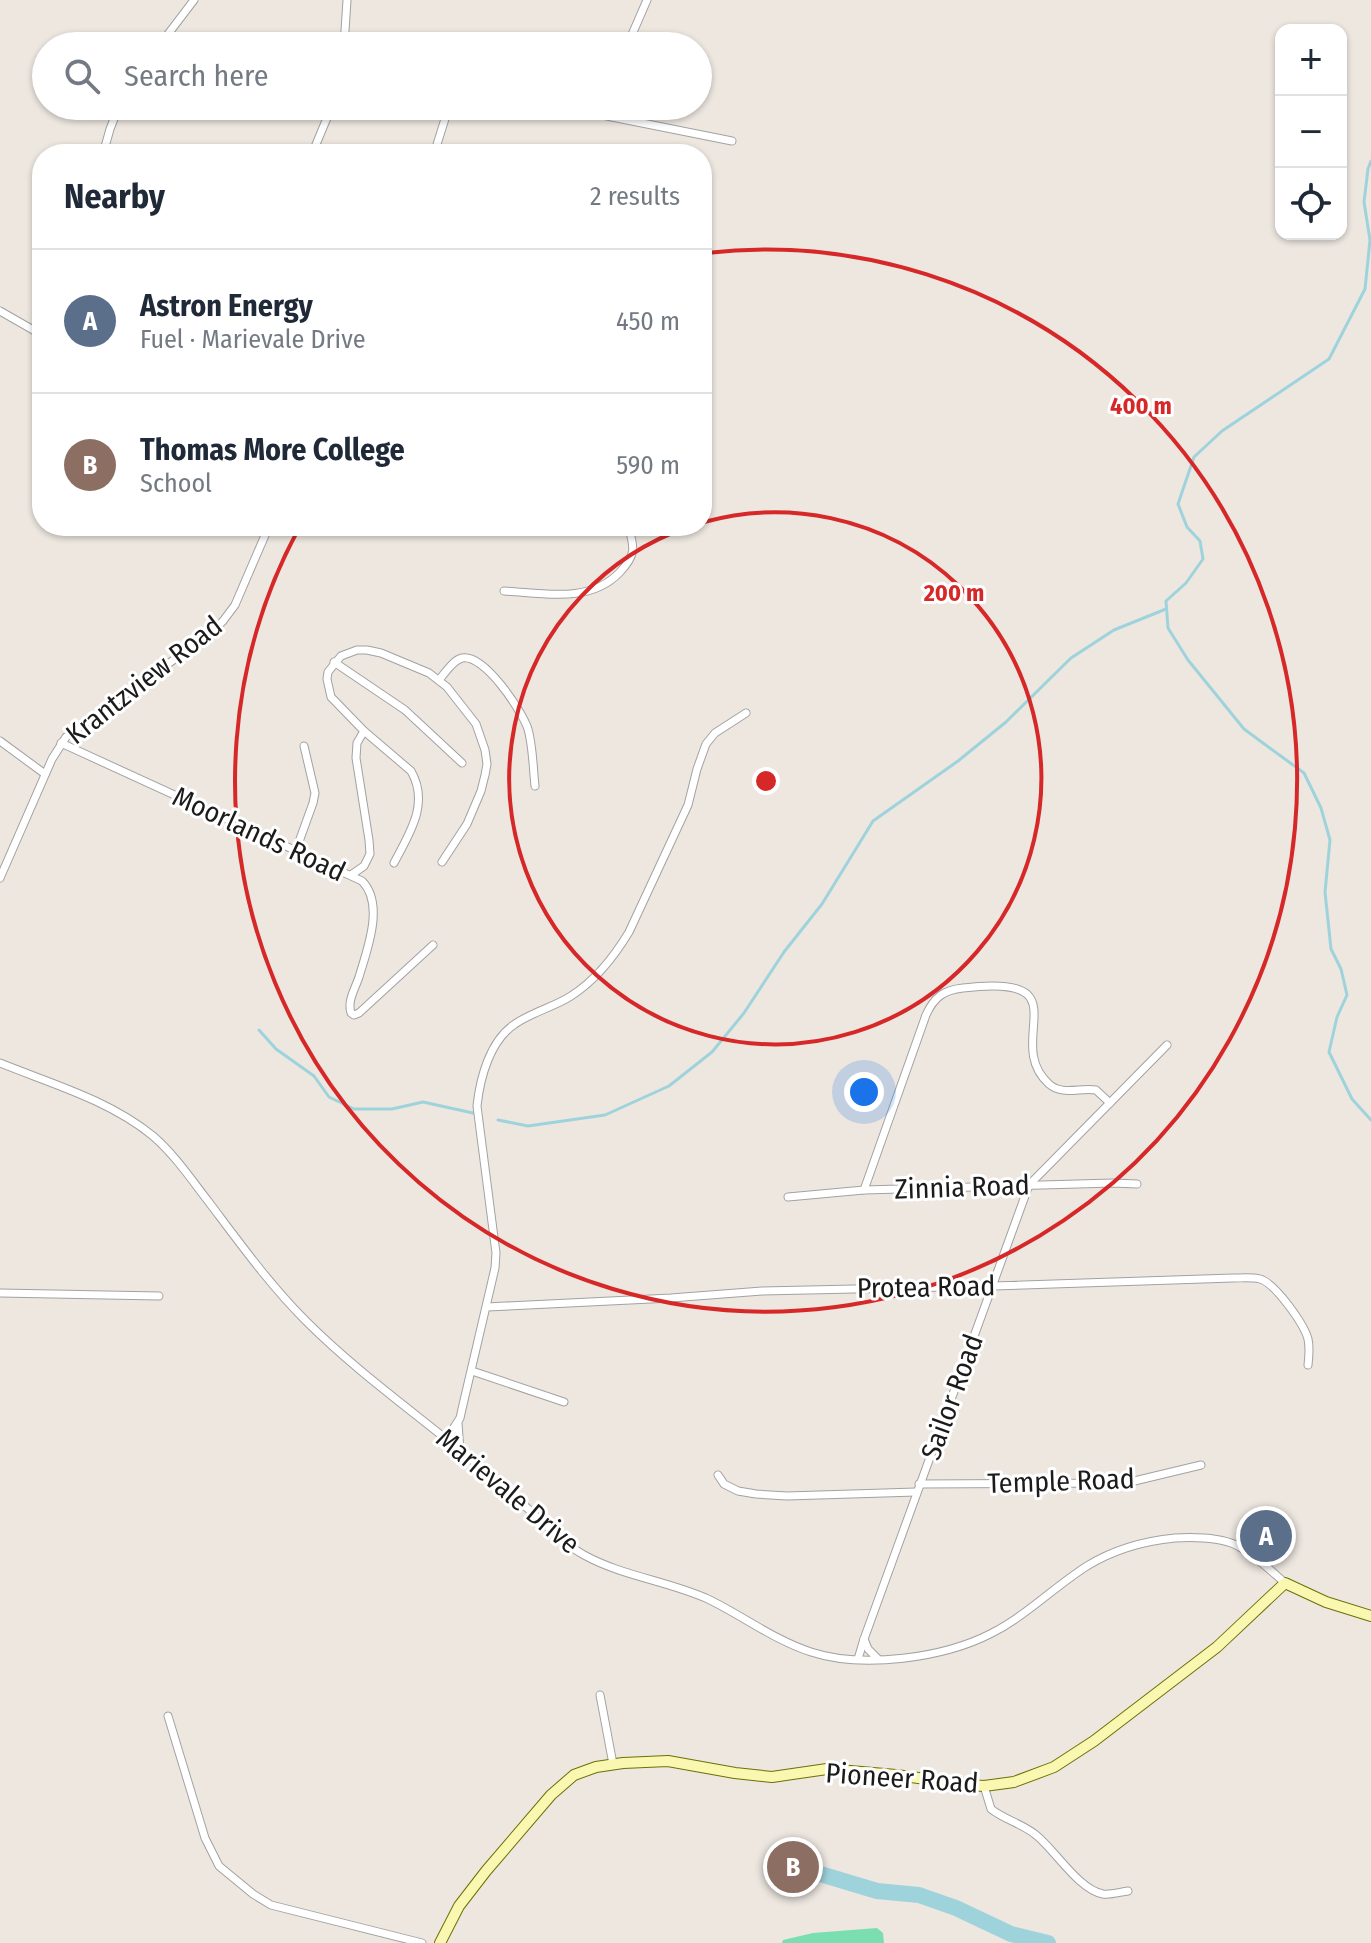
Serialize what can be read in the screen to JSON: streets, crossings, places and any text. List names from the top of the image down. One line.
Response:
{"streets":{"main road":["Pioneer Road"],"street":["Krantzview Road","Moorlands Road","Zinnia Road","Protea Road","Sailor Road","Temple Road","Marievale Drive"]},"crossings":[["Krantzview Road","Moorlands Road"],["Zinnia Road","Sailor Road"],["Protea Road","Sailor Road"],["Sailor Road","Temple Road"],["Sailor Road","Marievale Drive"],["Marievale Drive","Pioneer Road"]],"page":{"map_buttons":["+","−"],"search":"Search here","heading":["Nearby","2 results"],"list":[{"mark":"A","name":"Astron Energy","note":"Fuel · Marievale Drive","value":"450 m"},{"mark":"B","name":"Thomas More College","note":"School","value":"590 m"}],"pins":["A","B"]},"rings":["400 m","200 m"]}
